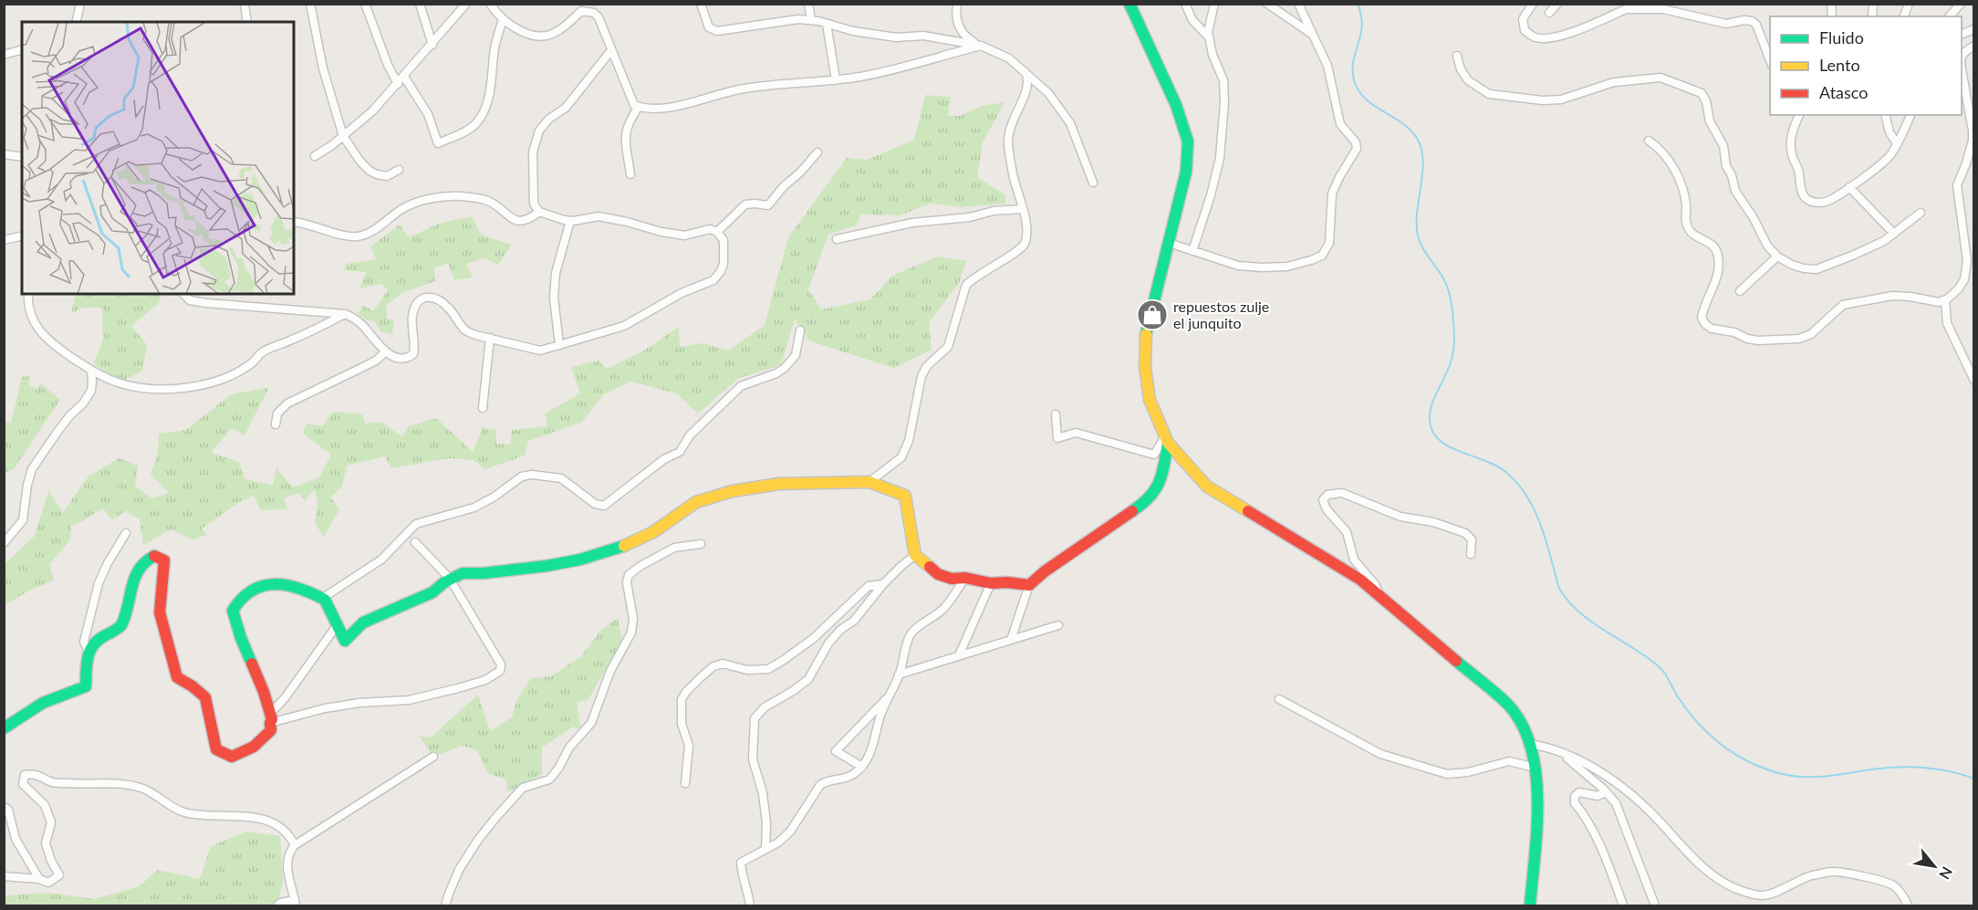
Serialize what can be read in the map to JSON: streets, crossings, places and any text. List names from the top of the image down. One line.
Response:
{"places":{"shop":["repuestos zulje el junquito"]},"legend":["Fluido","Lento","Atasco"],"north":"bottom right"}
